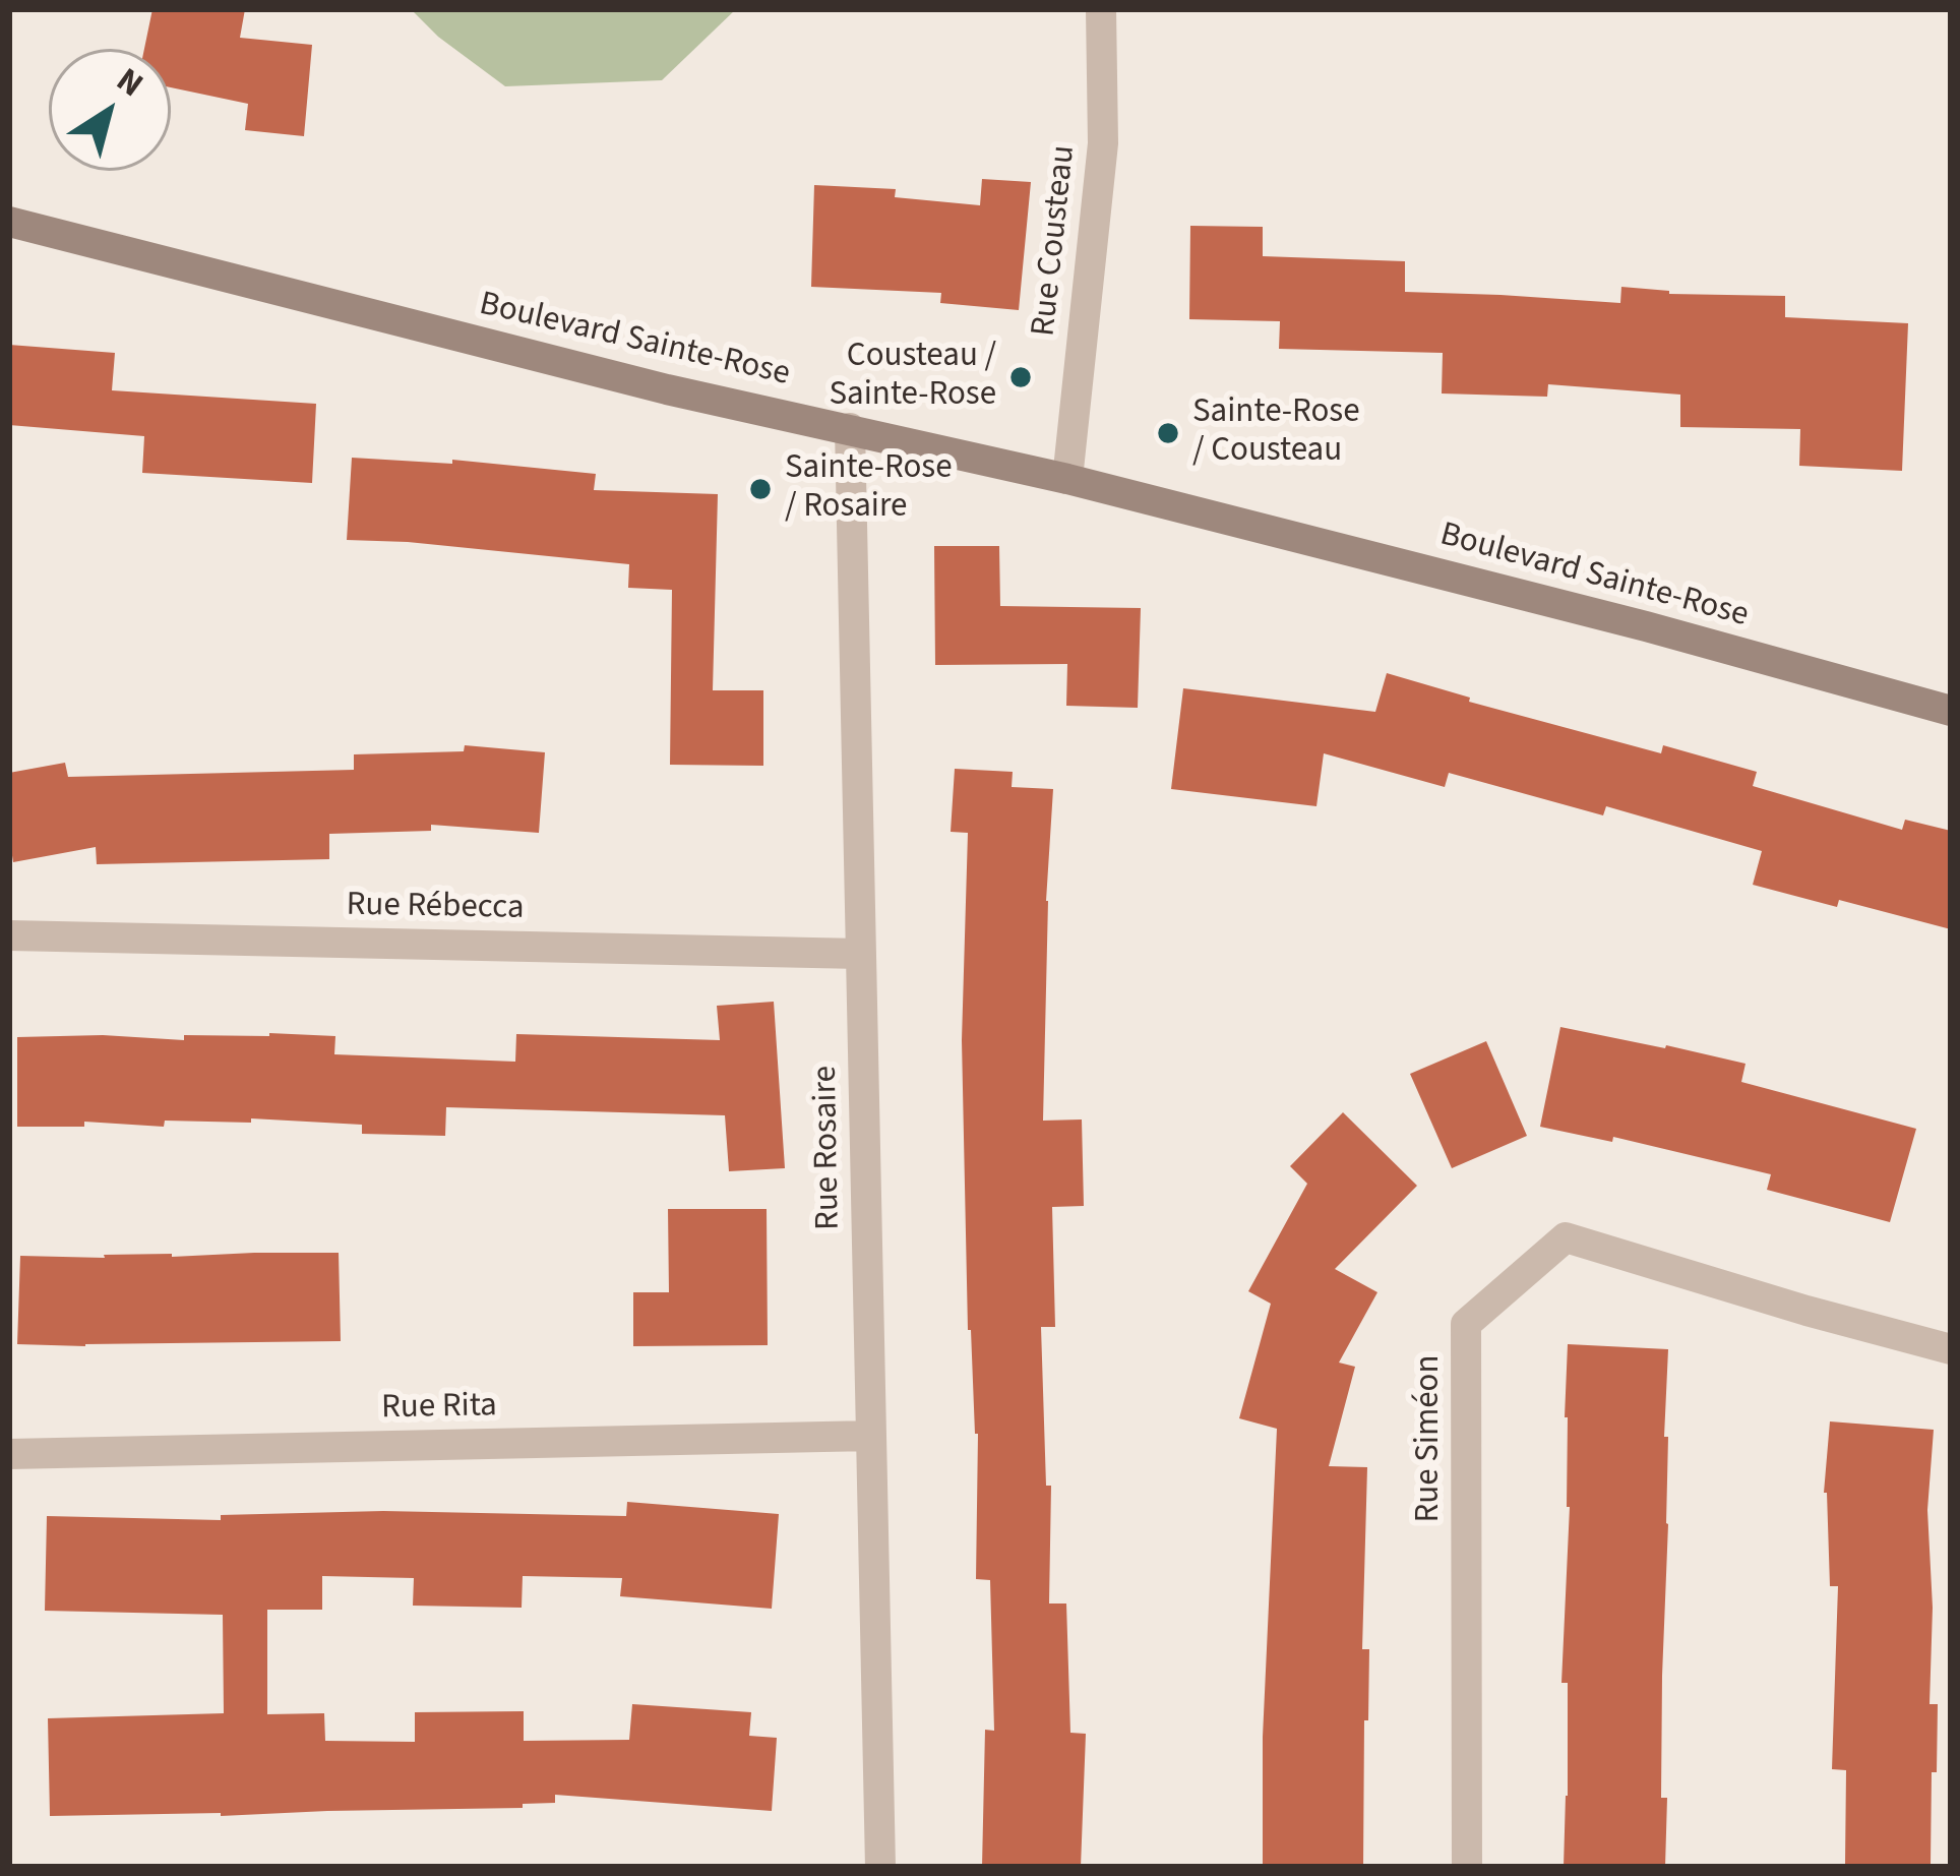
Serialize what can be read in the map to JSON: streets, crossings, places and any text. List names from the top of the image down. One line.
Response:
{"streets":{"street":["Rue Cousteau","Boulevard Sainte-Rose","Rue Rébecca","Rue Rosaire","Rue Rita","Rue Siméon"]},"crossings":[["Rue Cousteau","Boulevard Sainte-Rose"],["Boulevard Sainte-Rose","Rue Rosaire"],["Rue Rébecca","Rue Rosaire"],["Rue Rosaire","Rue Rita"]],"places":["Cousteau / Sainte-Rose","Sainte-Rose / Cousteau","Sainte-Rose / Rosaire"],"north":"top right"}
